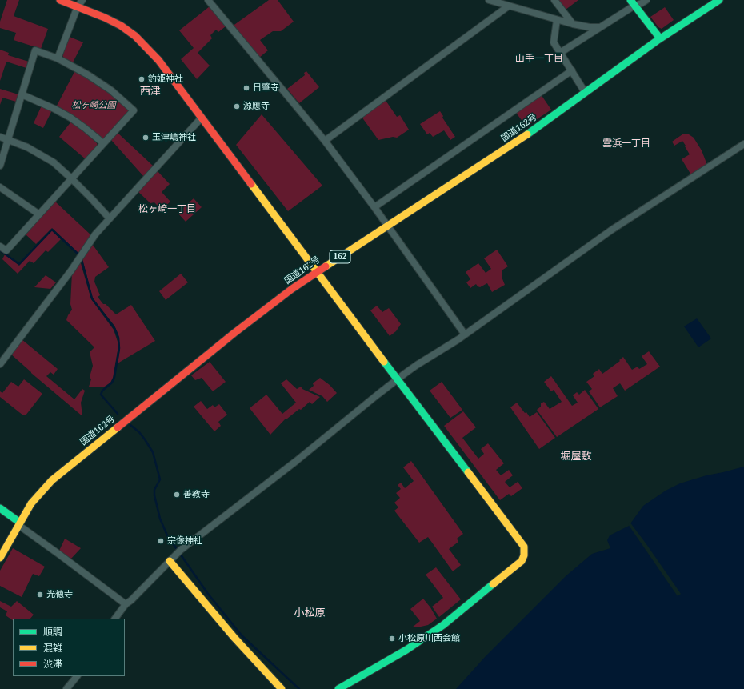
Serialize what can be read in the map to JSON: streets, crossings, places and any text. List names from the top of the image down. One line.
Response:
{"streets":{"main road":["国道162号","162"]},"districts":["山手一丁目","西津","雲浜一丁目","松ヶ崎一丁目","堀屋敷","小松原"],"parks":["松ヶ崎公園"],"places":["釣姫神社","日肇寺","源應寺","玉津嶋神社","善教寺","宗像神社","光徳寺","小松原川西会館"],"legend":["順調","混雑","渋滞"]}
